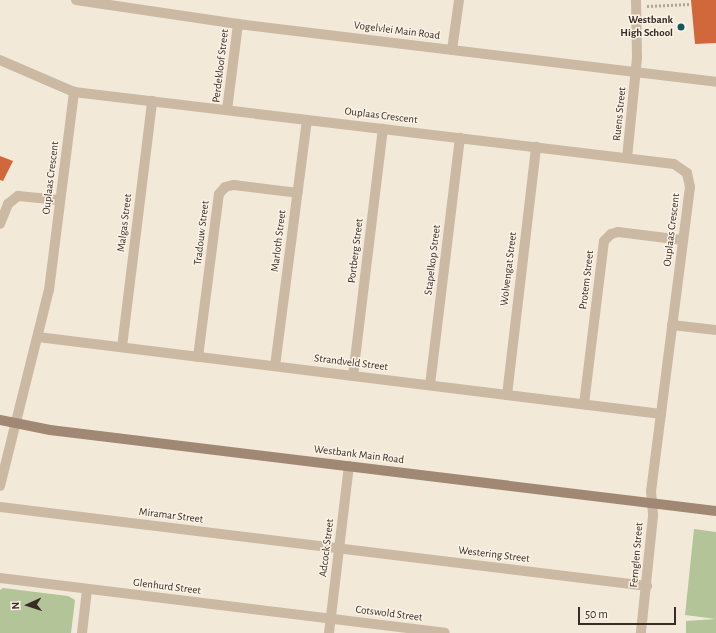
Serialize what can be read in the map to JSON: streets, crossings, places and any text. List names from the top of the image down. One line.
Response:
{"streets":{"street":["Vogelvlei Main Road","Perdekloof Street","Ruens Street","Ouplaas Crescent","Malgas Street","Tradouw Street","Marloth Street","Portberg Street","Stapelkop Street","Wolvengat Street","Protem Street","Strandveld Street","Westbank Main Road","Miramar Street","Adcock Street","Westering Street","Fernglen Street","Glenhurd Street","Cotswold Street"]},"crossings":[["Vogelvlei Main Road","Perdekloof Street"],["Vogelvlei Main Road","Ruens Street"],["Perdekloof Street","Ouplaas Crescent"],["Ruens Street","Ouplaas Crescent"],["Ouplaas Crescent","Malgas Street"],["Ouplaas Crescent","Marloth Street"],["Ouplaas Crescent","Portberg Street"],["Ouplaas Crescent","Stapelkop Street"],["Ouplaas Crescent","Wolvengat Street"],["Ouplaas Crescent","Protem Street"],["Ouplaas Crescent","Strandveld Street"],["Ouplaas Crescent","Westbank Main Road"],["Ouplaas Crescent","Fernglen Street"],["Malgas Street","Strandveld Street"],["Tradouw Street","Marloth Street"],["Tradouw Street","Strandveld Street"],["Marloth Street","Strandveld Street"],["Portberg Street","Strandveld Street"],["Stapelkop Street","Strandveld Street"],["Wolvengat Street","Strandveld Street"],["Protem Street","Strandveld Street"],["Westbank Main Road","Adcock Street"],["Westbank Main Road","Fernglen Street"],["Miramar Street","Adcock Street"],["Miramar Street","Westering Street"],["Adcock Street","Westering Street"],["Adcock Street","Glenhurd Street"],["Adcock Street","Cotswold Street"],["Westering Street","Fernglen Street"],["Glenhurd Street","Cotswold Street"]],"places":["Westbank High School"],"scale_bar":"50 m","north":"left"}
